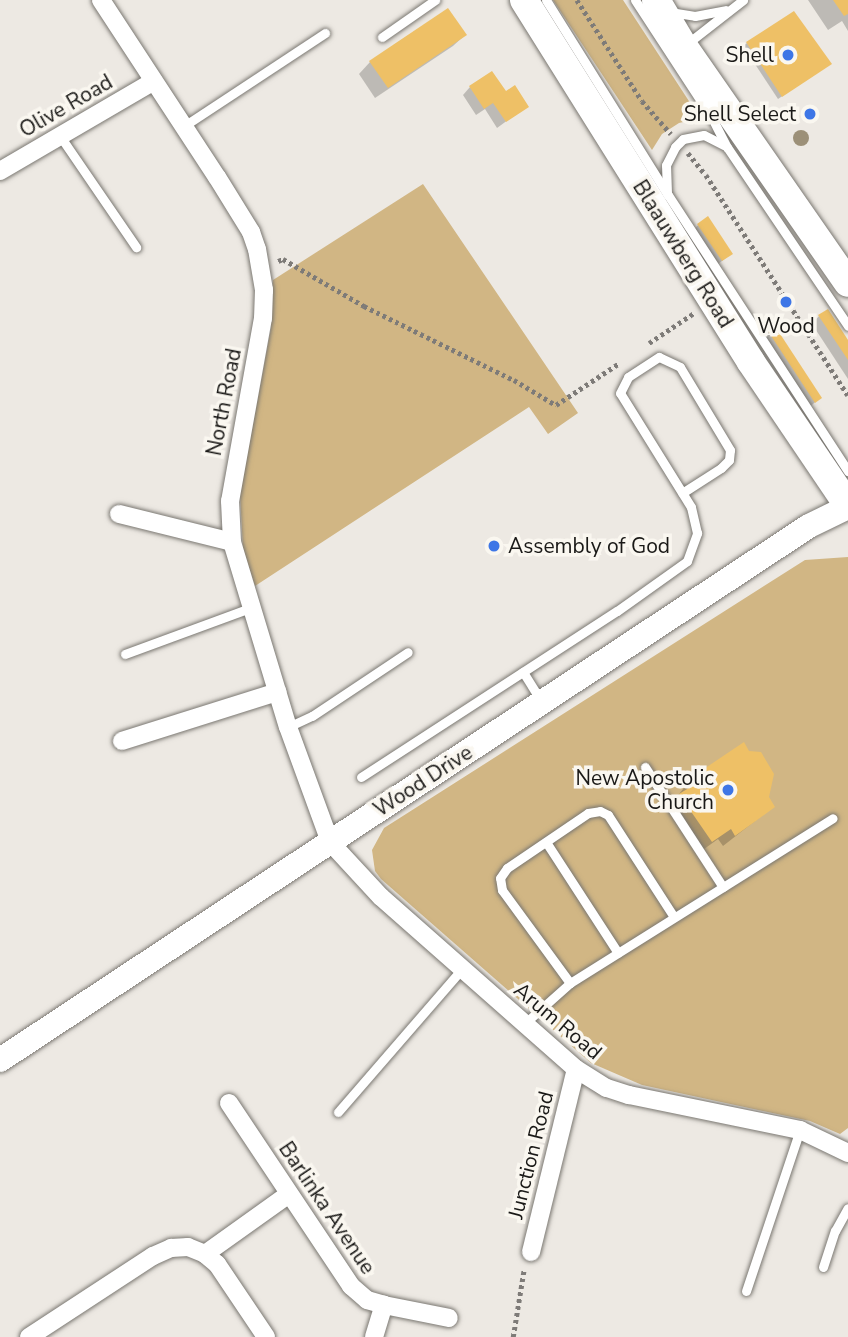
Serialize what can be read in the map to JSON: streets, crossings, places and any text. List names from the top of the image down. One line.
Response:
{"streets":{"main road":["Blaauwberg Road"],"street":["Olive Road","North Road","Wood Drive","Arum Road","Junction Road","Barlinka Avenue"]},"crossings":[["Olive Road","North Road"],["Blaauwberg Road","Wood Drive"],["North Road","Wood Drive"],["North Road","Arum Road"],["Wood Drive","Arum Road"],["Arum Road","Junction Road"]],"places":["Shell","Shell Select","Wood","Assembly of God","New Apostolic Church"]}
